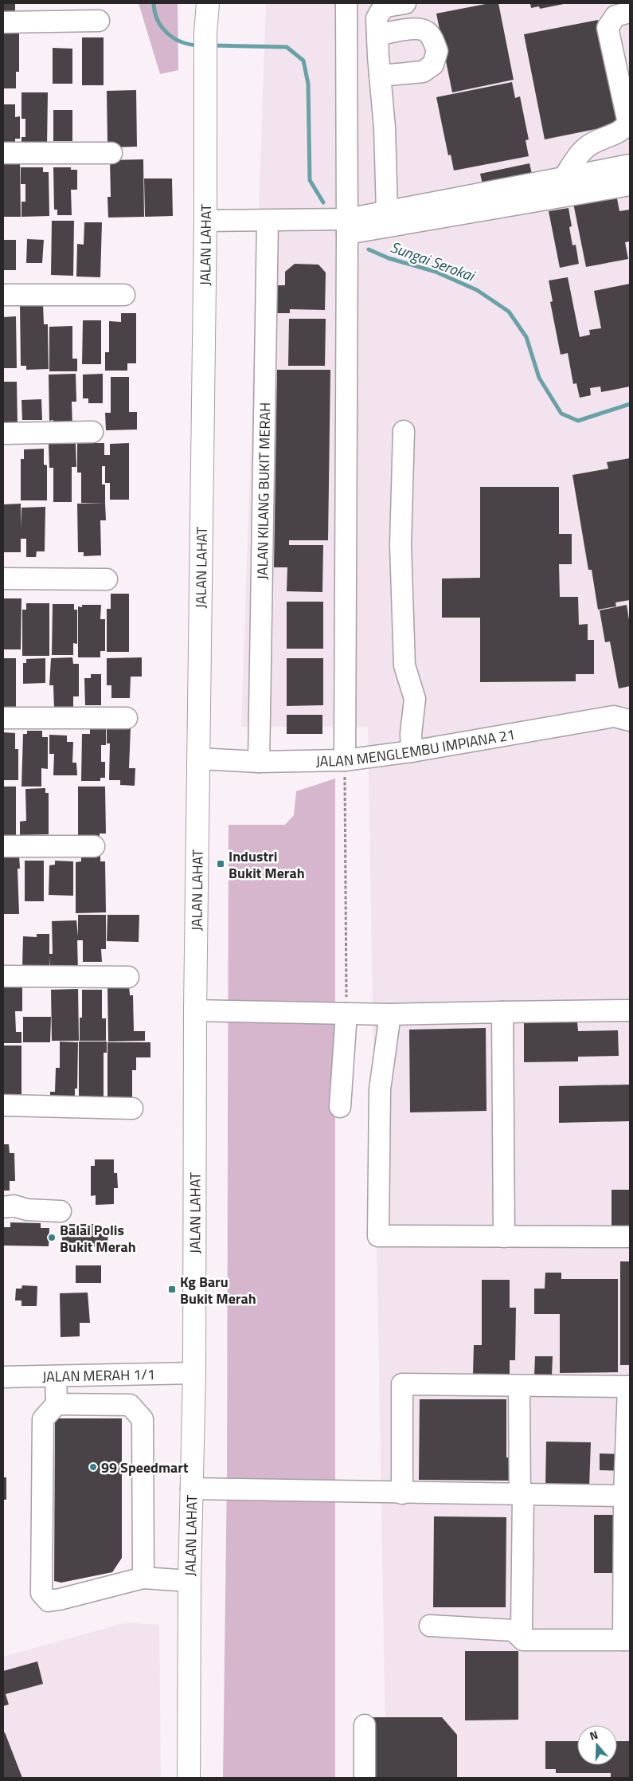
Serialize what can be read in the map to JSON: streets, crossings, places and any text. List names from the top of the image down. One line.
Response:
{"streets":{"main road":["JALAN LAHAT"],"street":["JALAN KILANG BUKIT MERAH","JALAN MENGLEMBU IMPIANA 21","JALAN MERAH 1/1"]},"crossings":[["JALAN LAHAT","JALAN MENGLEMBU IMPIANA 21"],["JALAN LAHAT","JALAN MERAH 1/1"],["JALAN KILANG BUKIT MERAH","JALAN MENGLEMBU IMPIANA 21"]],"water":["Sungai Serokai"],"places":{"transit":["Industri Bukit Merah","Kg Baru Bukit Merah"],"other":["Balai Polis Bukit Merah","99 Speedmart"]},"north":"top"}
